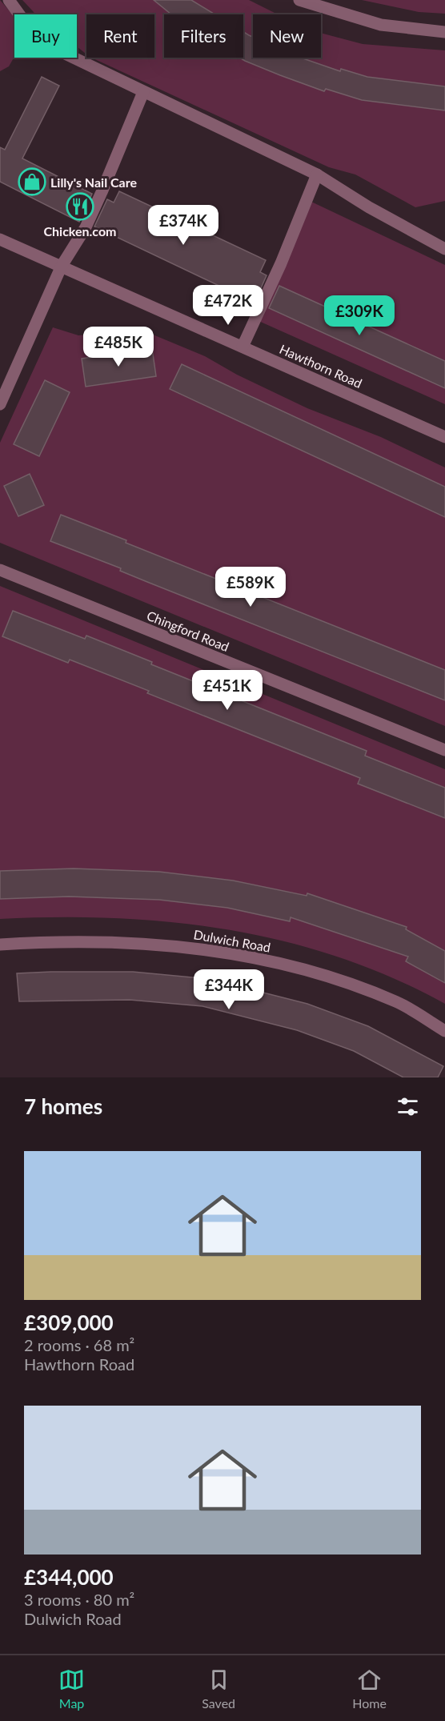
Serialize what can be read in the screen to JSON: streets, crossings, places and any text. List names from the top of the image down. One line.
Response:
{"streets":{"street":["Hawthorn Road","Chingford Road","Dulwich Road"]},"places":{"shop":["Lilly's Nail Care"],"restaurant":["Chicken.com"]},"page":{"chip":["Buy","Rent","Filters","New"],"price":["£374K","£472K","£309K","£485K","£589K","£451K","£344K"],"heading":"7 homes","list":[{"name":"£309,000","note":"2 rooms · 68 m² · Hawthorn Road"},{"name":"£344,000","note":"3 rooms · 80 m² · Dulwich Road"}],"tabs":["Map","Saved","Home"]}}
